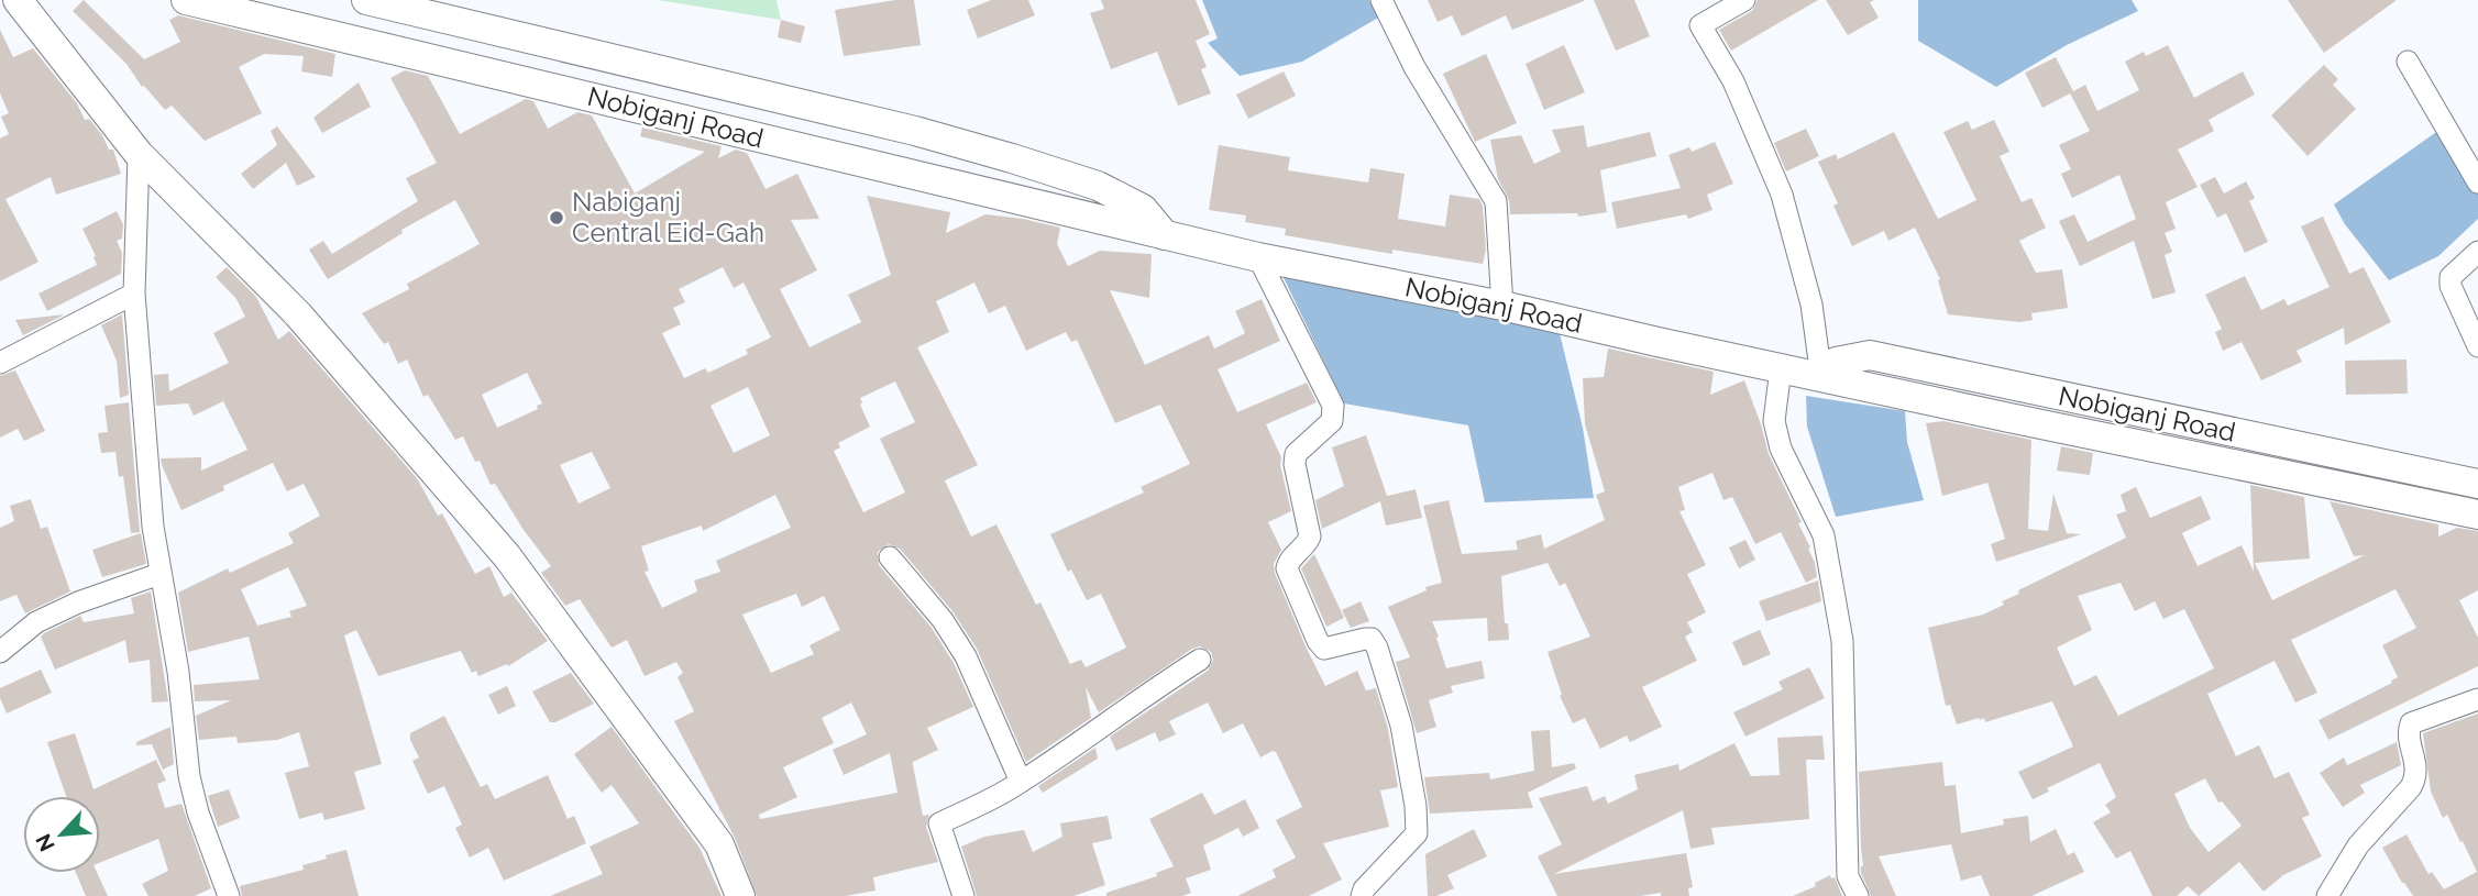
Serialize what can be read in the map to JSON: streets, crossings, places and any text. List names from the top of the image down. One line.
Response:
{"streets":{"main road":["Nobiganj Road"]},"places":["Nabiganj Central Eid-Gah"],"north":"bottom left"}
